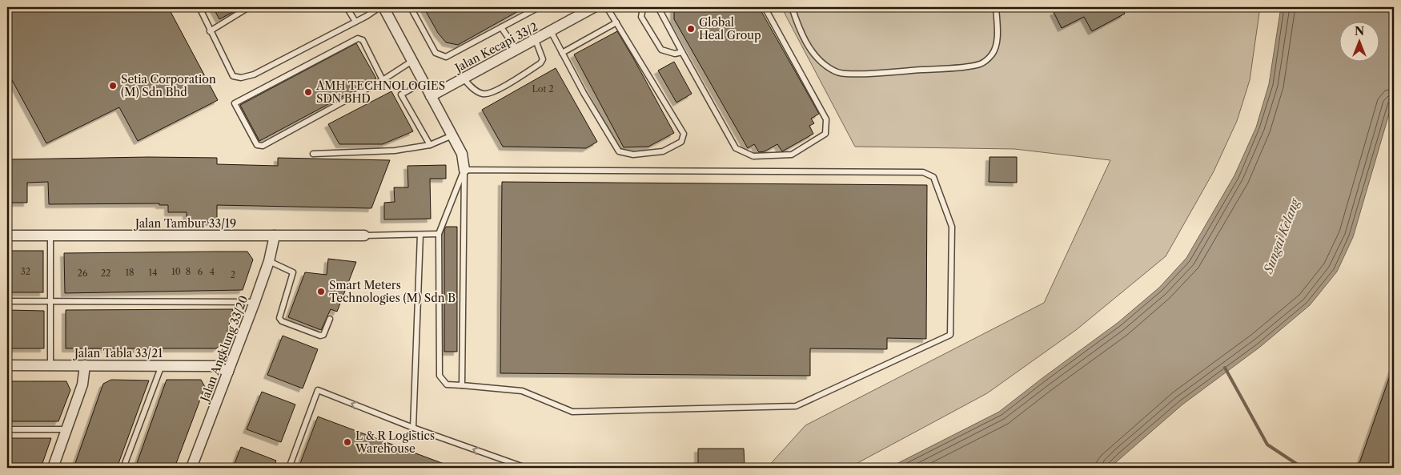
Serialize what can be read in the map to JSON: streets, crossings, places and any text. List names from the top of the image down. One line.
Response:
{"streets":{"street":["Jalan Kecapi 33/2","Jalan Tambur 33/19","Jalan Angklung 33/20","Jalan Tabla 33/21"]},"crossings":[["Jalan Tambur 33/19","Jalan Angklung 33/20"],["Jalan Angklung 33/20","Jalan Tabla 33/21"]],"water":["Sungai Kelang"],"places":["Global Heal Group","Setia Corporation (M) Sdn Bhd","AMH TECHNOLOGIES SDN BHD","Smart Meters Technologies (M) Sdn B","L & R Logistics Warehouse"],"house_numbers":["Lot 2","32","10","8","6","4","18","14","26","22","2"],"north":"top"}
